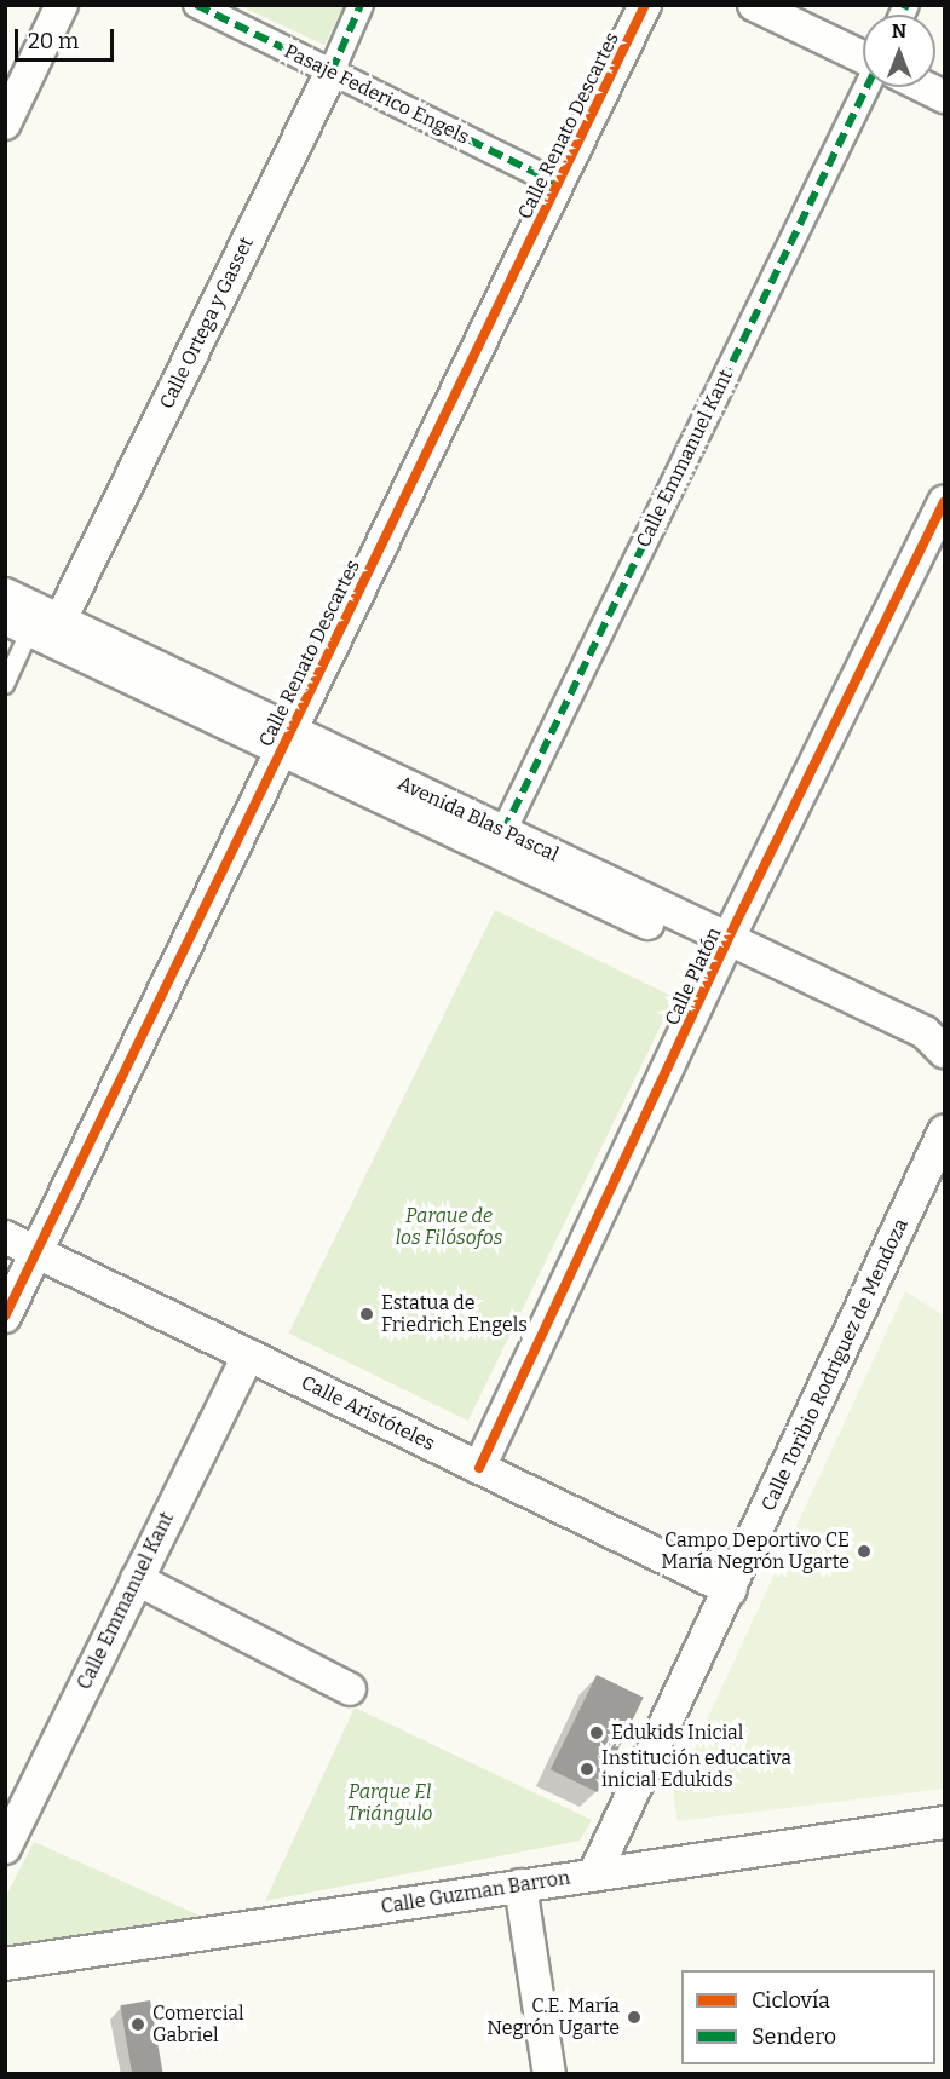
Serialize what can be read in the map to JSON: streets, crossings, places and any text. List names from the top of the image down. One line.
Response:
{"streets":{"street":["Pasaje Federico Engels","Calle Renato Descartes","Calle Ortega y Gasset","Calle Emmanuel Kant","Avenida Blas Pascal","Calle Platón","Calle Toribio Rodriguez de Mendoza","Calle Aristóteles","Calle Guzman Barron"]},"crossings":[["Pasaje Federico Engels","Calle Renato Descartes"],["Pasaje Federico Engels","Calle Ortega y Gasset"],["Calle Renato Descartes","Avenida Blas Pascal"],["Calle Renato Descartes","Calle Aristóteles"],["Calle Ortega y Gasset","Avenida Blas Pascal"],["Calle Emmanuel Kant","Avenida Blas Pascal"],["Calle Emmanuel Kant","Calle Aristóteles"],["Avenida Blas Pascal","Calle Platón"],["Calle Platón","Calle Aristóteles"],["Calle Toribio Rodriguez de Mendoza","Calle Aristóteles"],["Calle Toribio Rodriguez de Mendoza","Calle Guzman Barron"]],"parks":["Parque de los Filósofos","Parque El Triángulo"],"places":["Estatua de Friedrich Engels","Campo Deportivo CE María Negrón Ugarte","Edukids Inicial","Institución educativa inicial Edukids","C.E. María Negrón Ugarte","Comercial Gabriel"],"legend":["Ciclovía","Sendero"],"scale_bar":"20 m","north":"top"}
